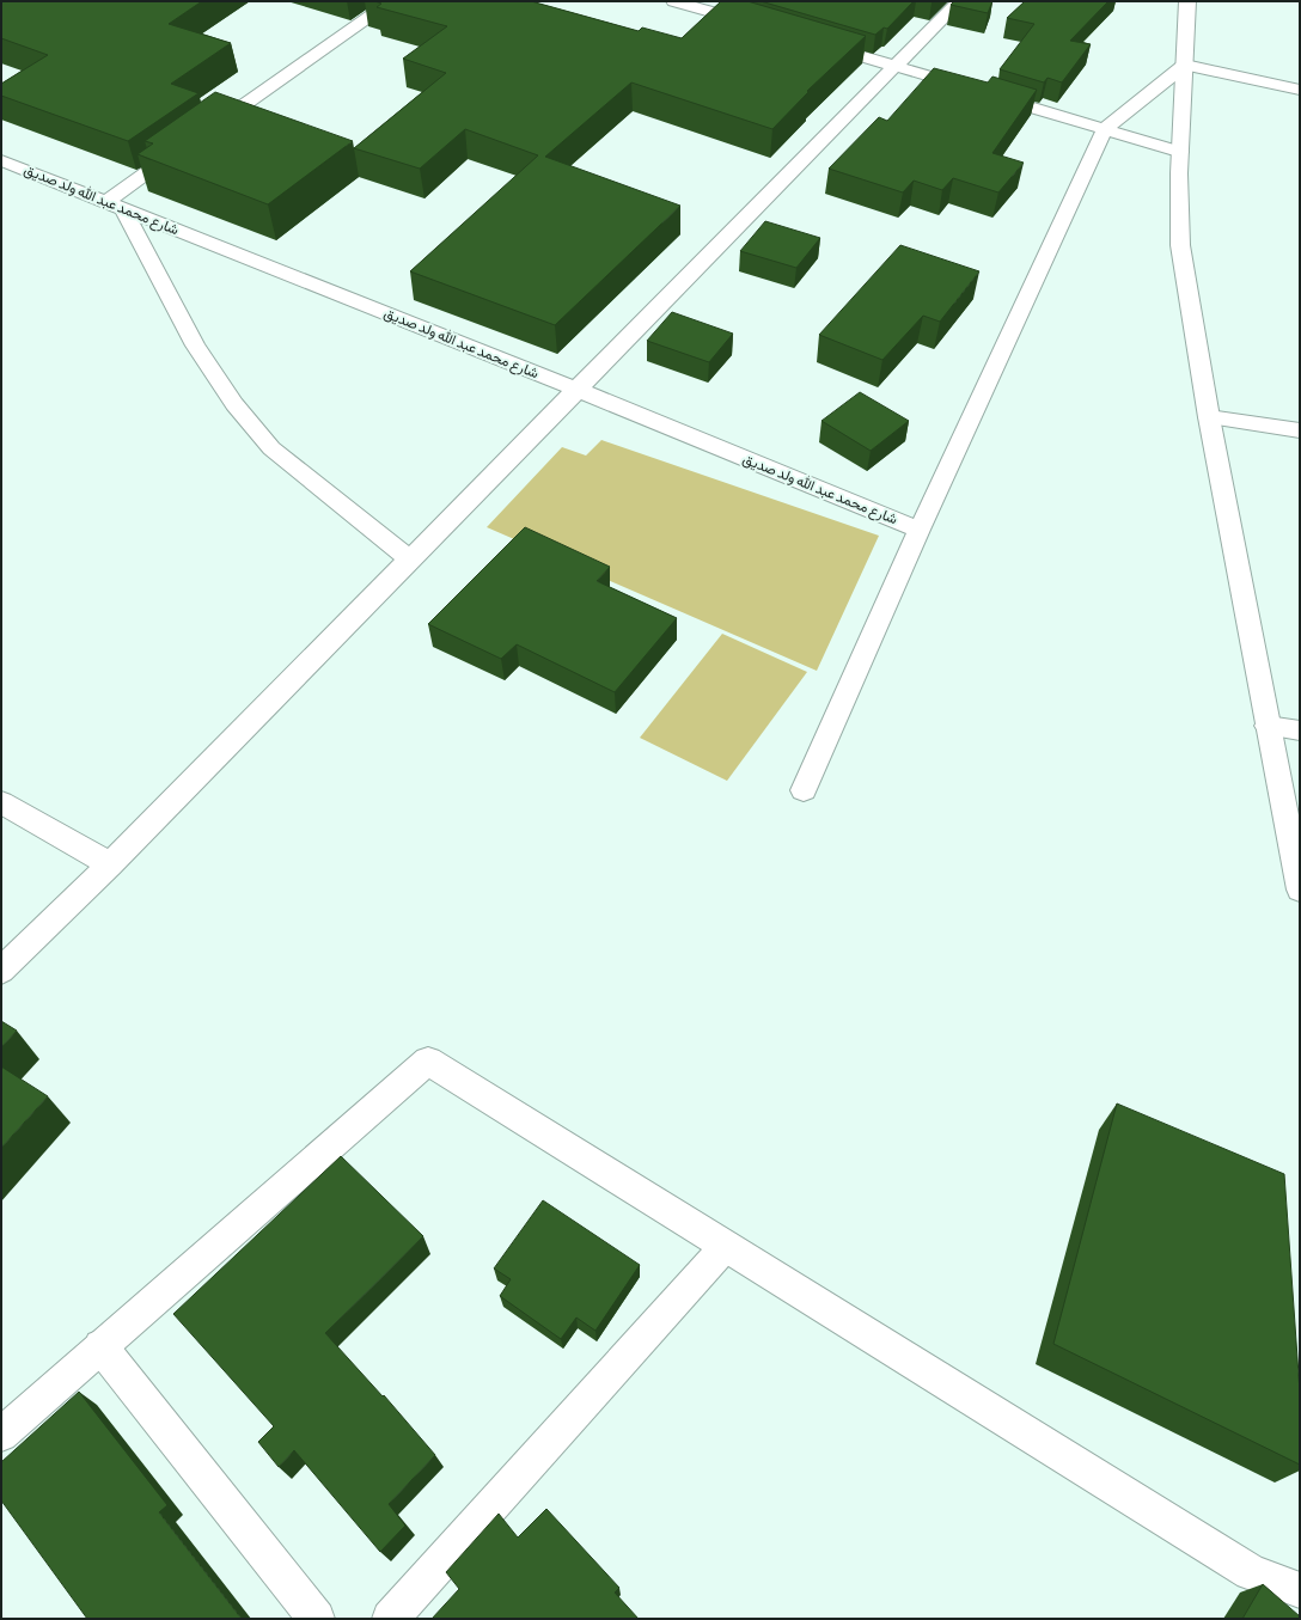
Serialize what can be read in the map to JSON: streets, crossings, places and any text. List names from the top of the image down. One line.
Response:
{"streets":{"street":["شارع محمد عبد الله ولد صديق"]}}
